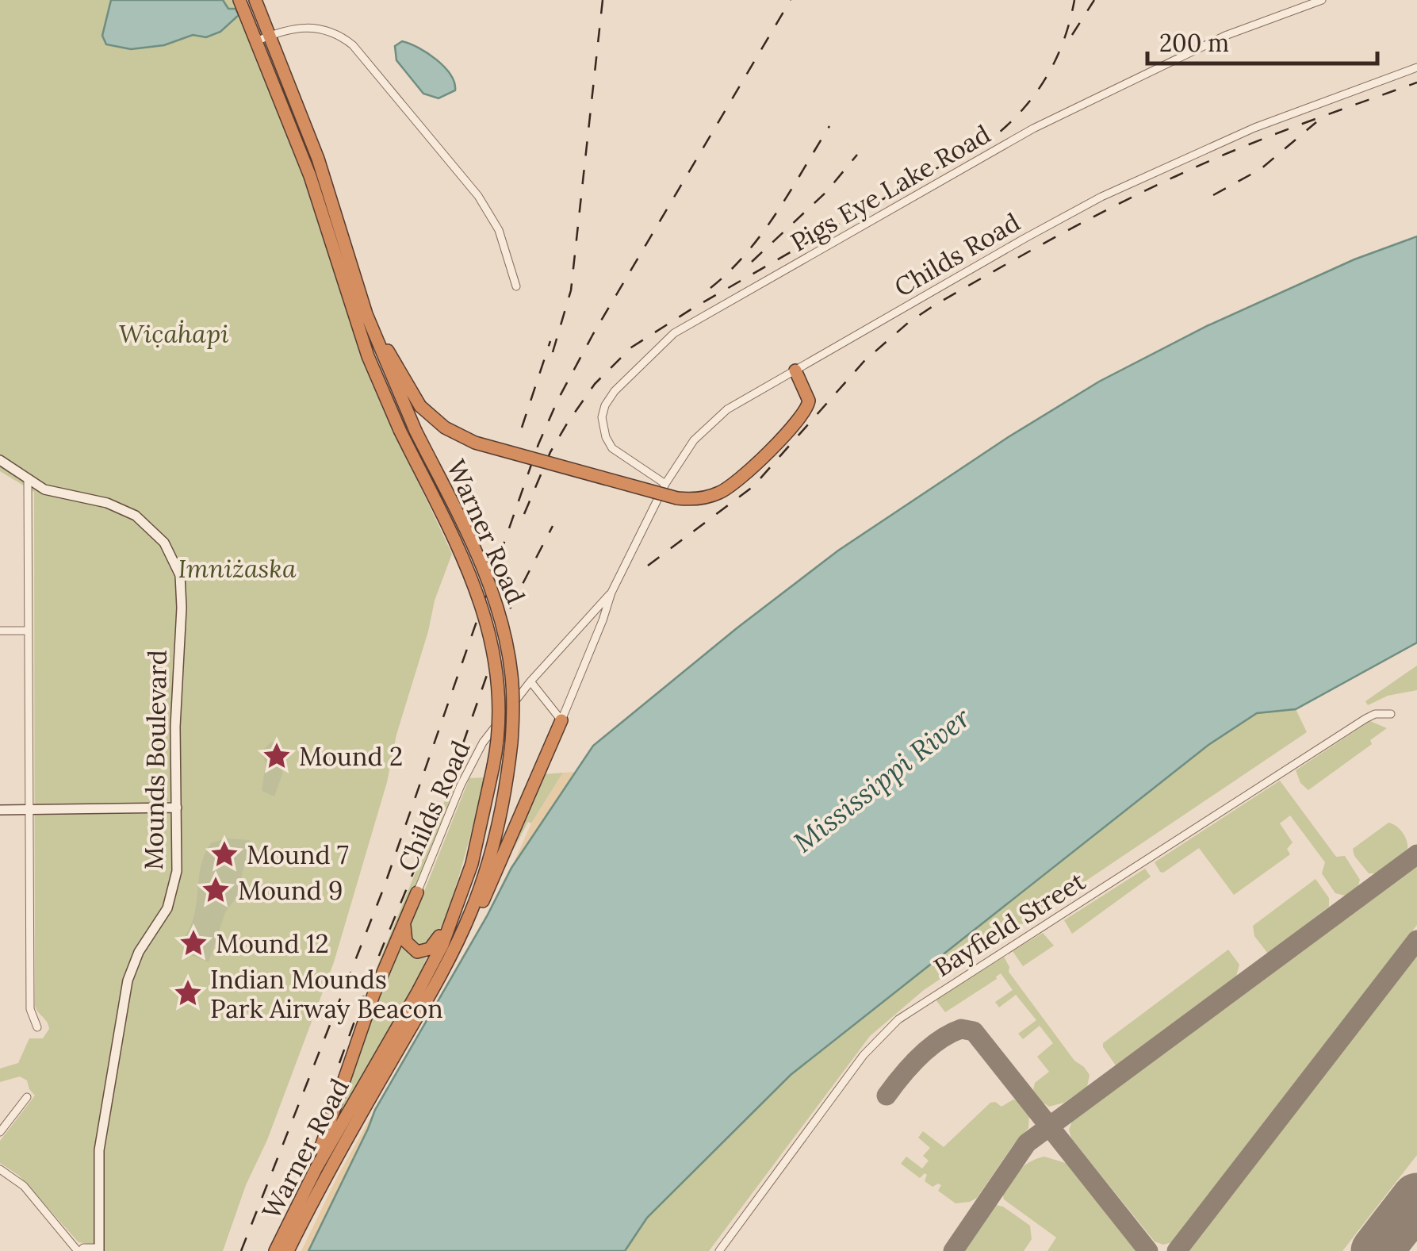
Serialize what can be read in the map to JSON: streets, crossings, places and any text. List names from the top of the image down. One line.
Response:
{"streets":{"highway":["Warner Road"],"street":["Pigs Eye Lake Road","Childs Road","Mounds Boulevard","Bayfield Street"]},"crossings":[["Pigs Eye Lake Road","Childs Road"]],"water":["Mississippi River"],"parks":["Wic̣aḣapi","Imniżaska"],"places":{"place":["Mound 2","Mound 7","Mound 9","Mound 12","Indian Mounds Park Airway Beacon"]},"scale_bar":"200 m"}
